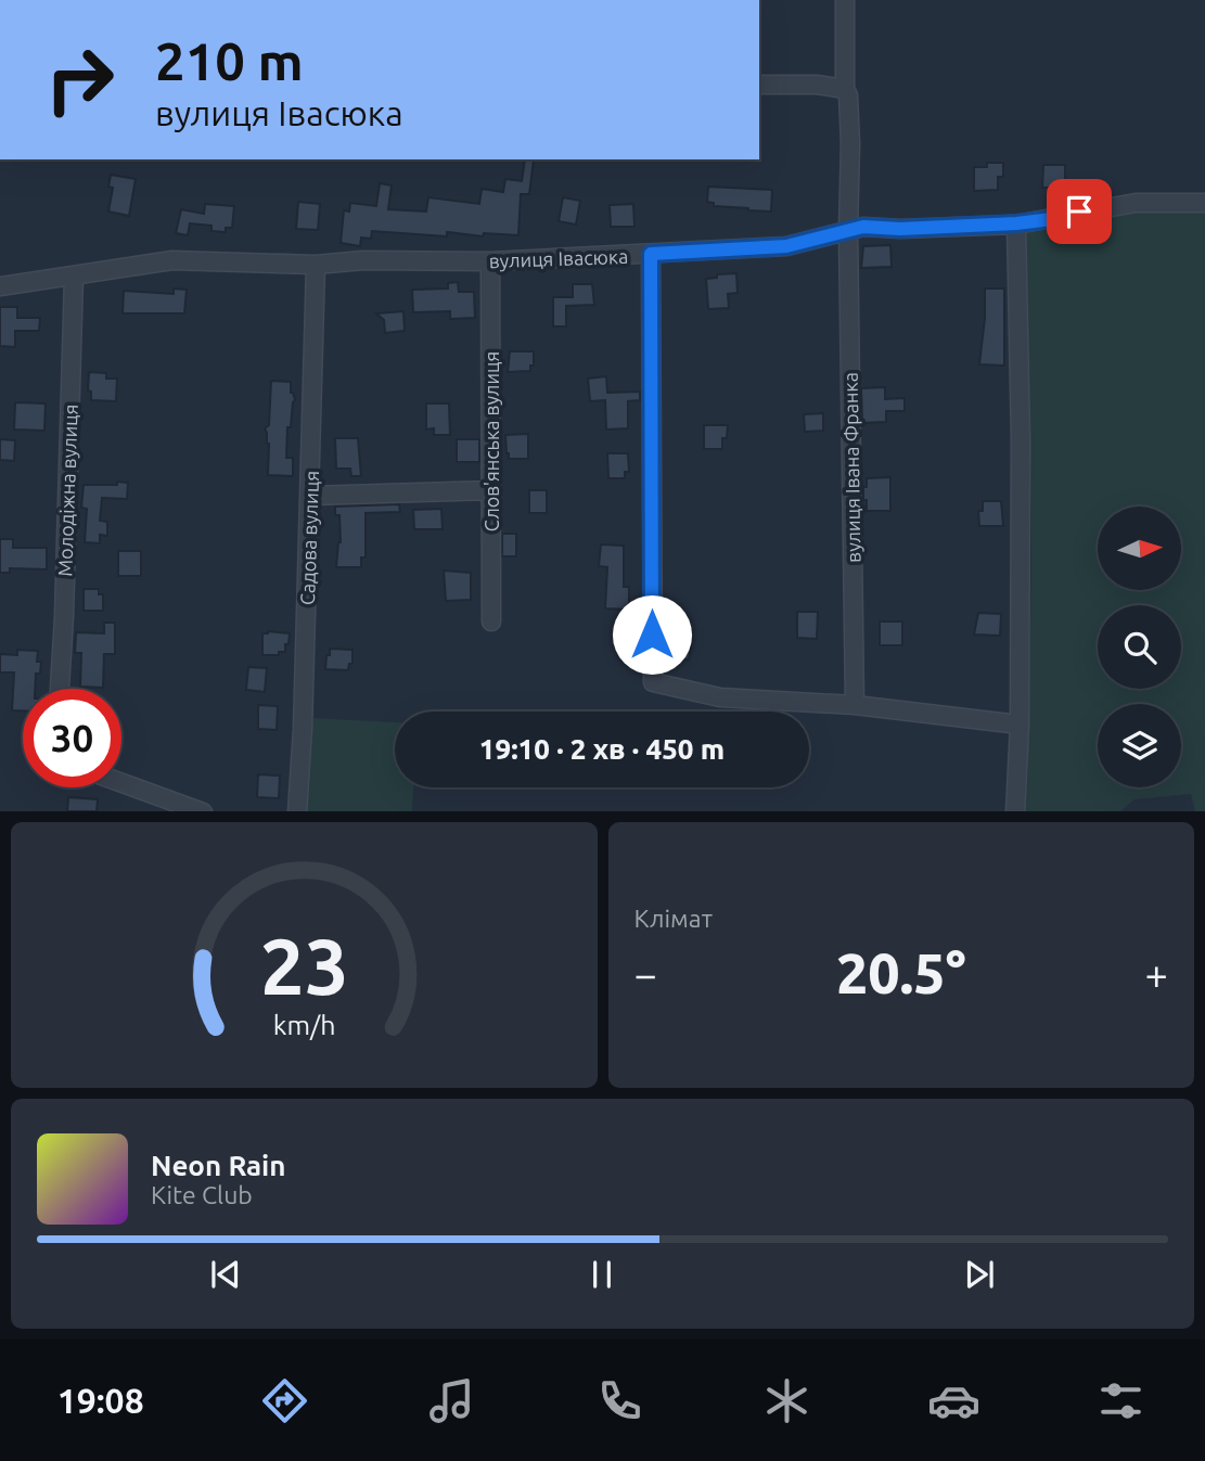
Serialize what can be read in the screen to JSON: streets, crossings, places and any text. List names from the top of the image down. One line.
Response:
{"streets":{"street":["вулиця Івасюка","Слов'янська вулиця","вулиця Івана Франка","Молодіжна вулиця","Садова вулиця"]},"crossings":[["вулиця Івасюка","Слов'янська вулиця"],["вулиця Івасюка","вулиця Івана Франка"],["вулиця Івасюка","Молодіжна вулиця"],["вулиця Івасюка","Садова вулиця"]],"north":"right","page":{"turn":["210 m","вулиця Івасюка"],"limit":"30","trip":"19:10 · 2 хв · 450 m","tile":"Клімат","heat":["−","20.5°","+"],"song":["Neon Rain","Kite Club"],"tabs":"19:08","gauge":["23","km/h"]}}
